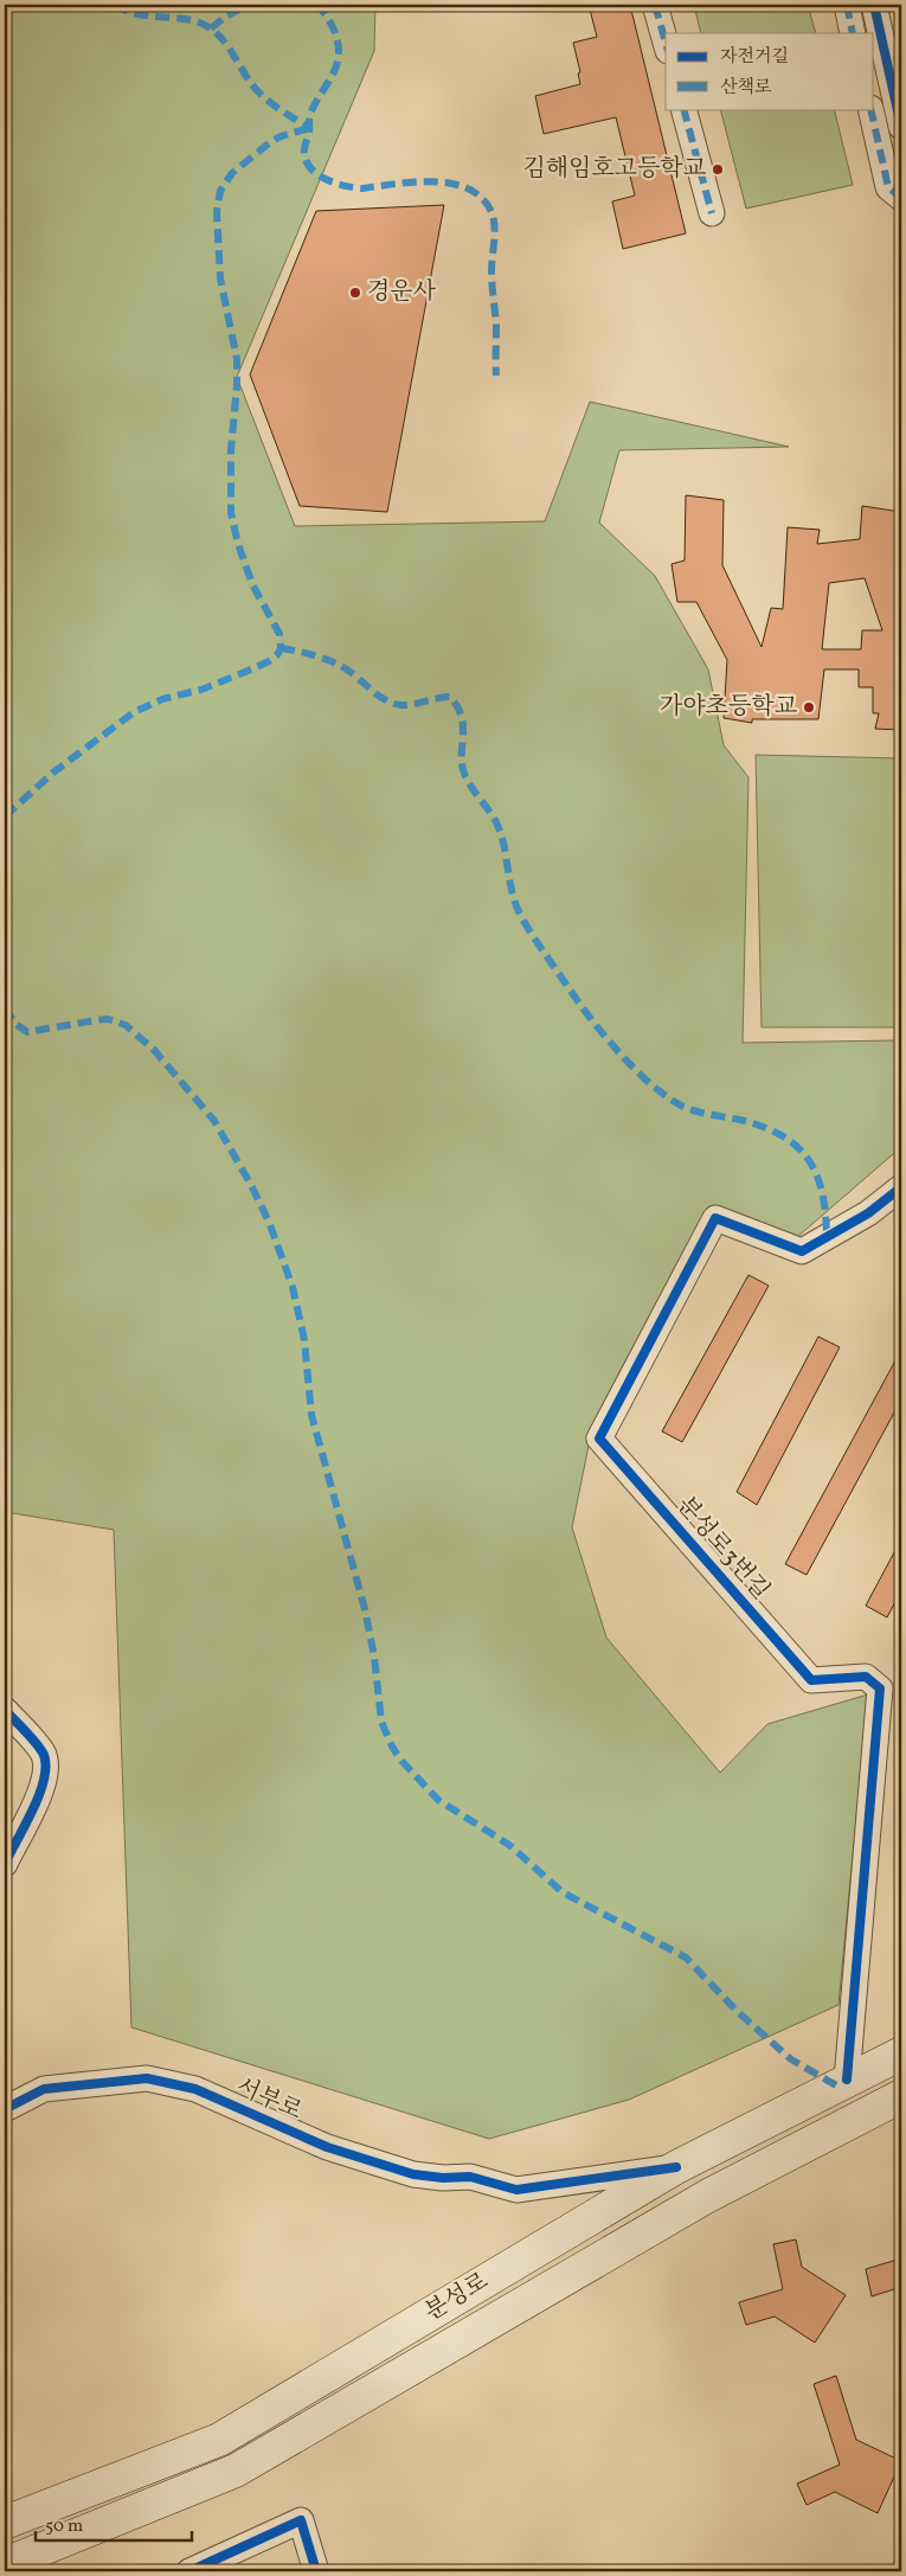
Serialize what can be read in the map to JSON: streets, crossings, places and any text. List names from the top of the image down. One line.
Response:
{"streets":{"main road":["분성로"],"street":["분성로3번길","서부로"]},"crossings":[["분성로3번길","분성로"],["서부로","분성로"]],"places":["김해임호고등학교","경운사","가야초등학교"],"legend":["자전거길","산책로"],"scale_bar":"50 m"}
